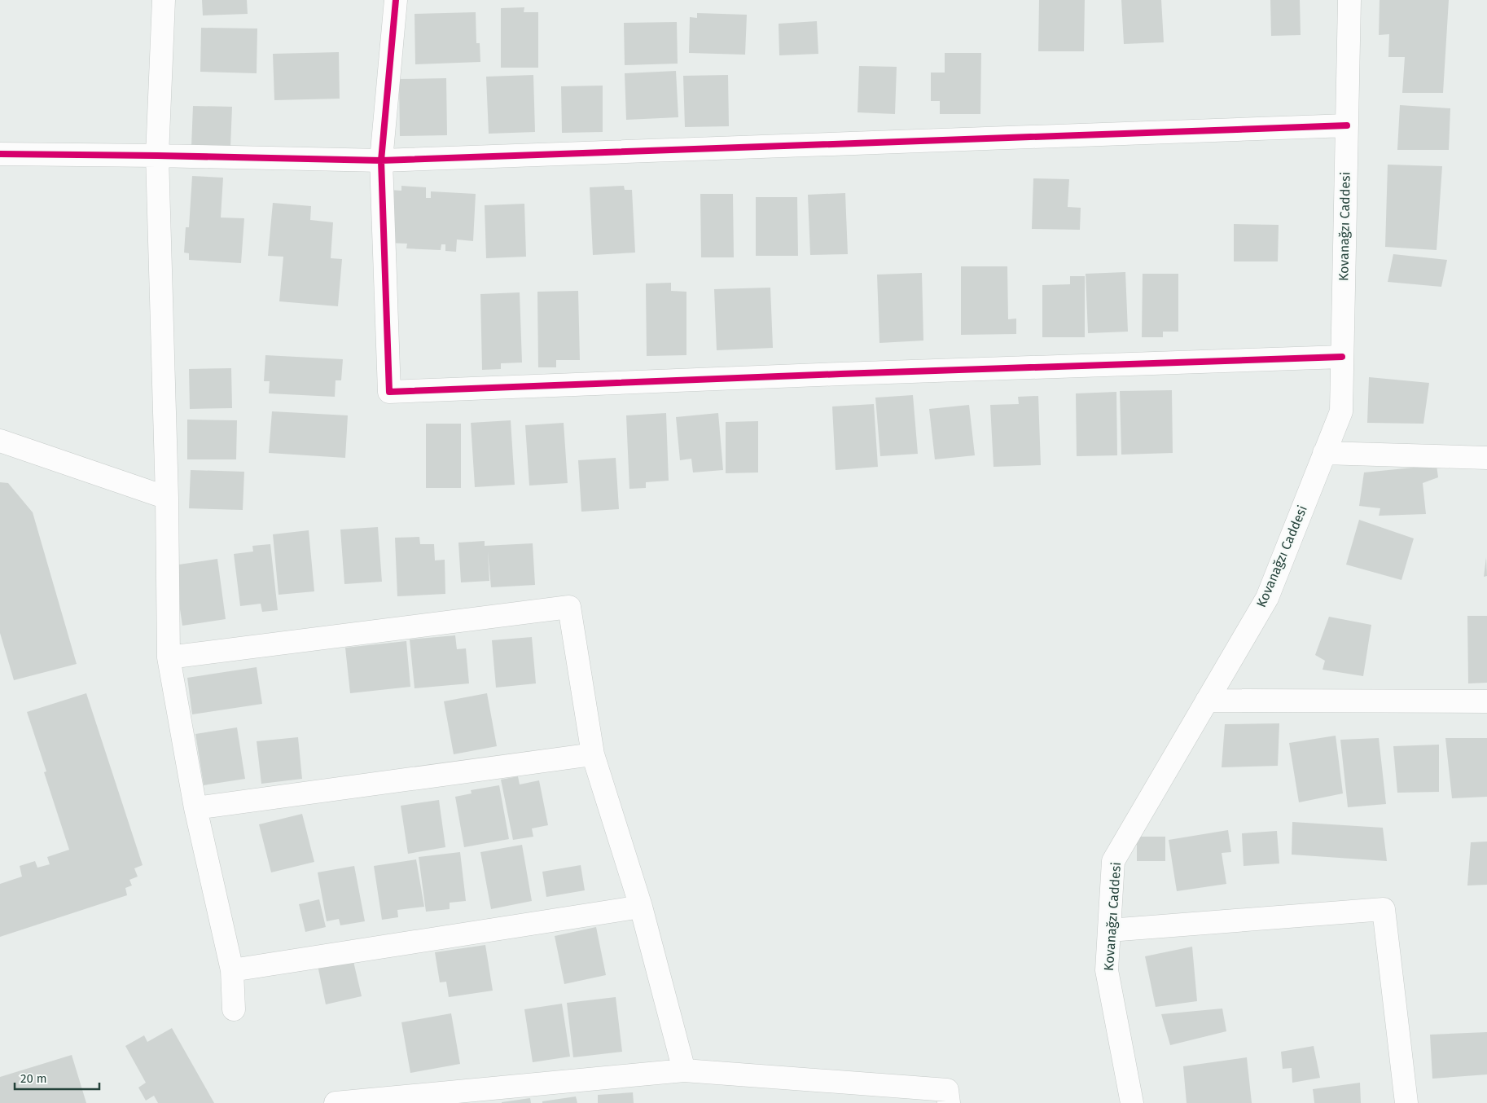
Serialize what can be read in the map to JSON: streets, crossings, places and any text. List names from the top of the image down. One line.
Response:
{"streets":{"street":["Kovanağzı Caddesi"]},"scale_bar":"20 m"}
